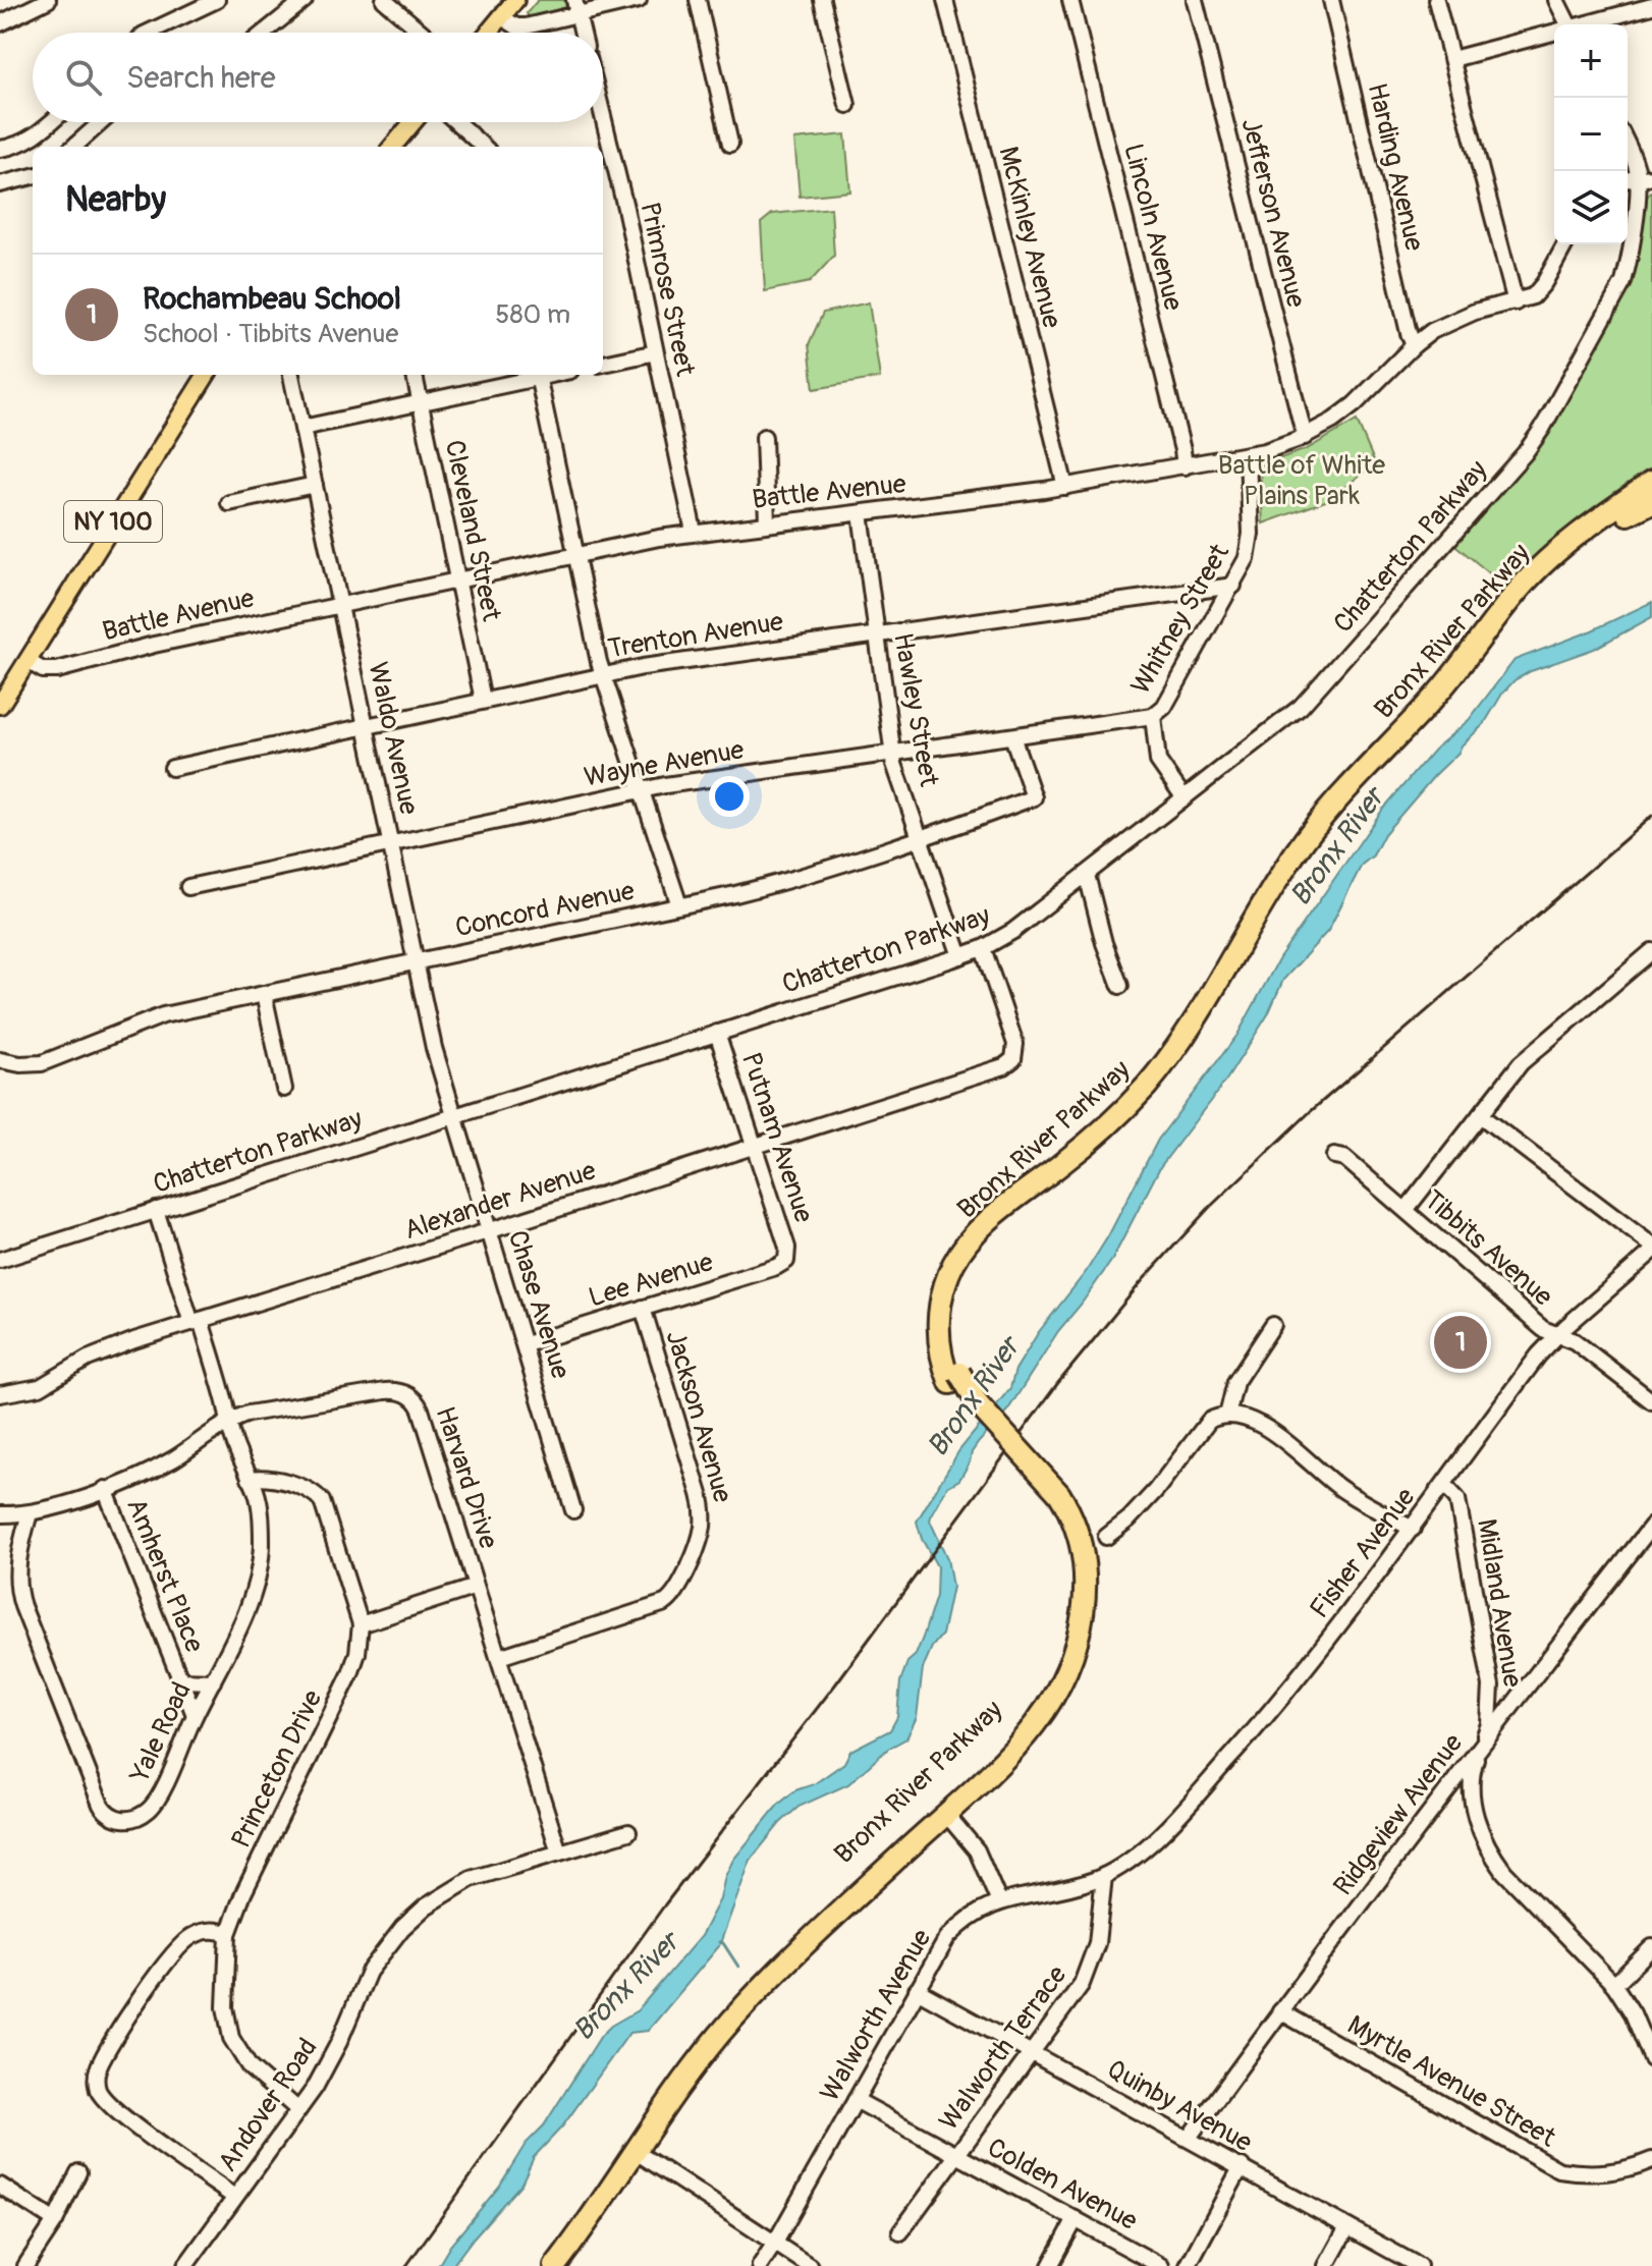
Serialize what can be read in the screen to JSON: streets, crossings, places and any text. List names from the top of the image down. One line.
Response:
{"streets":{"highway":["Bronx River Parkway"],"main road":["NY 100"],"street":["Harding Avenue","Jefferson Avenue","Lincoln Avenue","McKinley Avenue","Primrose Street","Battle Avenue","Cleveland Street","Chatterton Parkway","Whitney Street","Trenton Avenue","Hawley Street","Waldo Avenue","Wayne Avenue","Concord Avenue","Putnam Avenue","Alexander Avenue","Tibbits Avenue","Lee Avenue","Chase Avenue","Jackson Avenue","Harvard Drive","Fisher Avenue","Amherst Place","Midland Avenue","Yale Road","Princeton Drive","Ridgeview Avenue","Walworth Avenue","Walworth Terrace","Myrtle Avenue Street","Andover Road","Quinby Avenue","Colden Avenue"]},"crossings":[["Harding Avenue","Battle Avenue"],["Jefferson Avenue","Battle Avenue"],["Lincoln Avenue","Battle Avenue"],["McKinley Avenue","Battle Avenue"],["Primrose Street","Battle Avenue"],["Battle Avenue","NY 100"],["Battle Avenue","Cleveland Street"],["Battle Avenue","Whitney Street"],["Battle Avenue","Hawley Street"],["Battle Avenue","Waldo Avenue"],["Cleveland Street","Trenton Avenue"],["Chatterton Parkway","Whitney Street"],["Chatterton Parkway","Hawley Street"],["Chatterton Parkway","Waldo Avenue"],["Chatterton Parkway","Putnam Avenue"],["Chatterton Parkway","Alexander Avenue"],["Chatterton Parkway","Chase Avenue"],["Chatterton Parkway","Yale Road"],["Whitney Street","Trenton Avenue"],["Whitney Street","Wayne Avenue"],["Trenton Avenue","Hawley Street"],["Trenton Avenue","Waldo Avenue"],["Hawley Street","Wayne Avenue"],["Hawley Street","Concord Avenue"],["Waldo Avenue","Wayne Avenue"],["Waldo Avenue","Concord Avenue"],["Waldo Avenue","Chase Avenue"],["Wayne Avenue","Concord Avenue"],["Putnam Avenue","Alexander Avenue"],["Putnam Avenue","Lee Avenue"],["Alexander Avenue","Chase Avenue"],["Alexander Avenue","Yale Road"],["Tibbits Avenue","Fisher Avenue"],["Lee Avenue","Chase Avenue"],["Lee Avenue","Jackson Avenue"],["Jackson Avenue","Harvard Drive"],["Harvard Drive","Amherst Place"],["Harvard Drive","Yale Road"],["Harvard Drive","Andover Road"],["Fisher Avenue","Midland Avenue"],["Fisher Avenue","Walworth Avenue"],["Fisher Avenue","Walworth Terrace"],["Amherst Place","Yale Road"],["Midland Avenue","Ridgeview Avenue"],["Yale Road","Princeton Drive"],["Princeton Drive","Andover Road"],["Ridgeview Avenue","Myrtle Avenue Street"],["Ridgeview Avenue","Quinby Avenue"],["Walworth Avenue","Walworth Terrace"],["Walworth Avenue","Quinby Avenue"],["Walworth Avenue","Colden Avenue"],["Walworth Terrace","Quinby Avenue"],["Walworth Terrace","Colden Avenue"]],"water":["Bronx River"],"parks":["Battle of White Plains Park"],"page":{"map_buttons":["+","−"],"search":"Search here","heading":"Nearby","list":[{"mark":"1","name":"Rochambeau School","note":"School · Tibbits Avenue","value":"580 m"}],"pins":"1"}}
